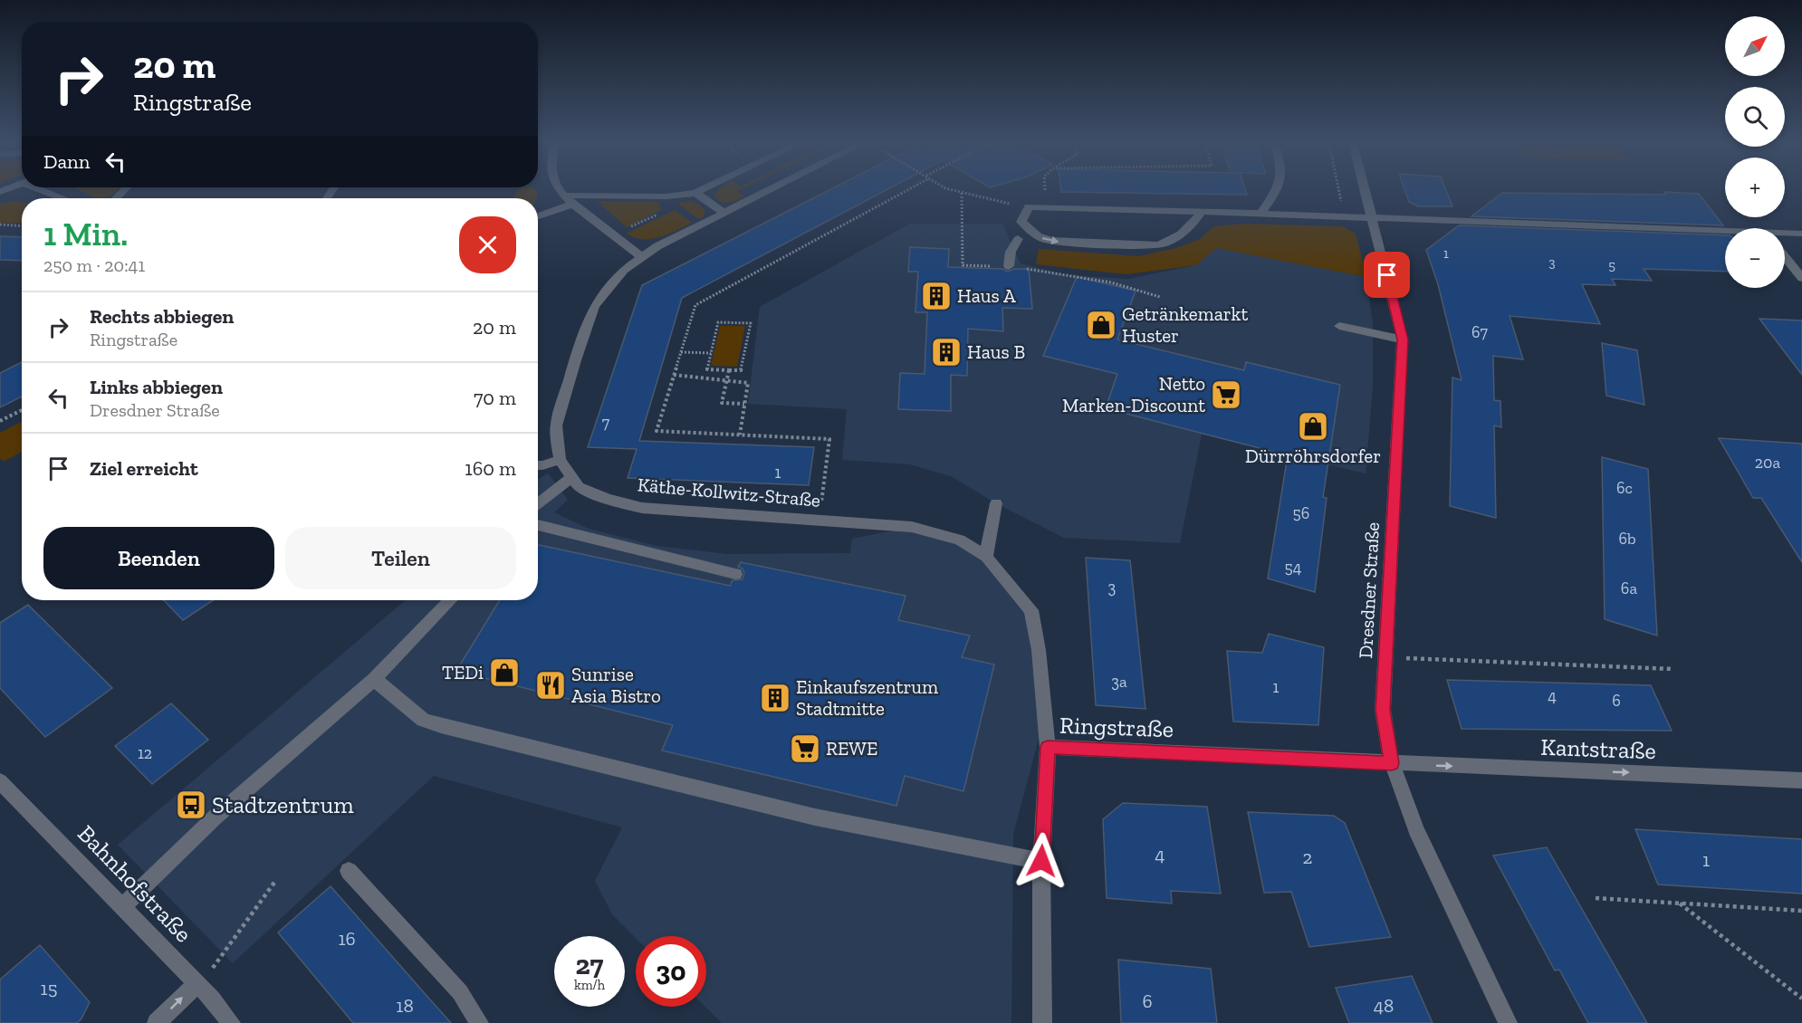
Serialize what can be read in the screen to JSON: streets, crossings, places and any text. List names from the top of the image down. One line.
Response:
{"streets":{"street":["Käthe-Kollwitz-Straße","Dresdner Straße","Ringstraße","Kantstraße","Bahnhofstraße"]},"crossings":[["Käthe-Kollwitz-Straße","Ringstraße"],["Dresdner Straße","Ringstraße"],["Dresdner Straße","Kantstraße"],["Ringstraße","Kantstraße"]],"one_way":["Kantstraße"],"places":{"building":["Haus A","Haus B","Einkaufszentrum Stadtmitte"],"shop":["Getränkemarkt Huster","Dürrröhrsdorfer","TEDi"],"supermarket":["Netto Marken-Discount","REWE"],"restaurant":["Sunrise Asia Bistro"],"bus stop":["Stadtzentrum"]},"house_numbers":["1","3","5","67","7","20a","1","6c","56","6b","54","3","6a","3a","1","4","6","12","4","2","1","16","15","6","18","48"],"north":"top right","page":{"map_buttons":["+","−"],"turn":["20 m","Ringstraße"],"then":"Dann","heading":["1 Min.","250 m · 20:41"],"list":[{"name":"Rechts abbiegen","note":"Ringstraße","value":"20 m"},{"name":"Links abbiegen","note":"Dresdner Straße","value":"70 m"},{"name":"Ziel erreicht","value":"160 m"}],"buttons":["Beenden","Teilen"],"speed":"27 km/h","limit":"30"}}
